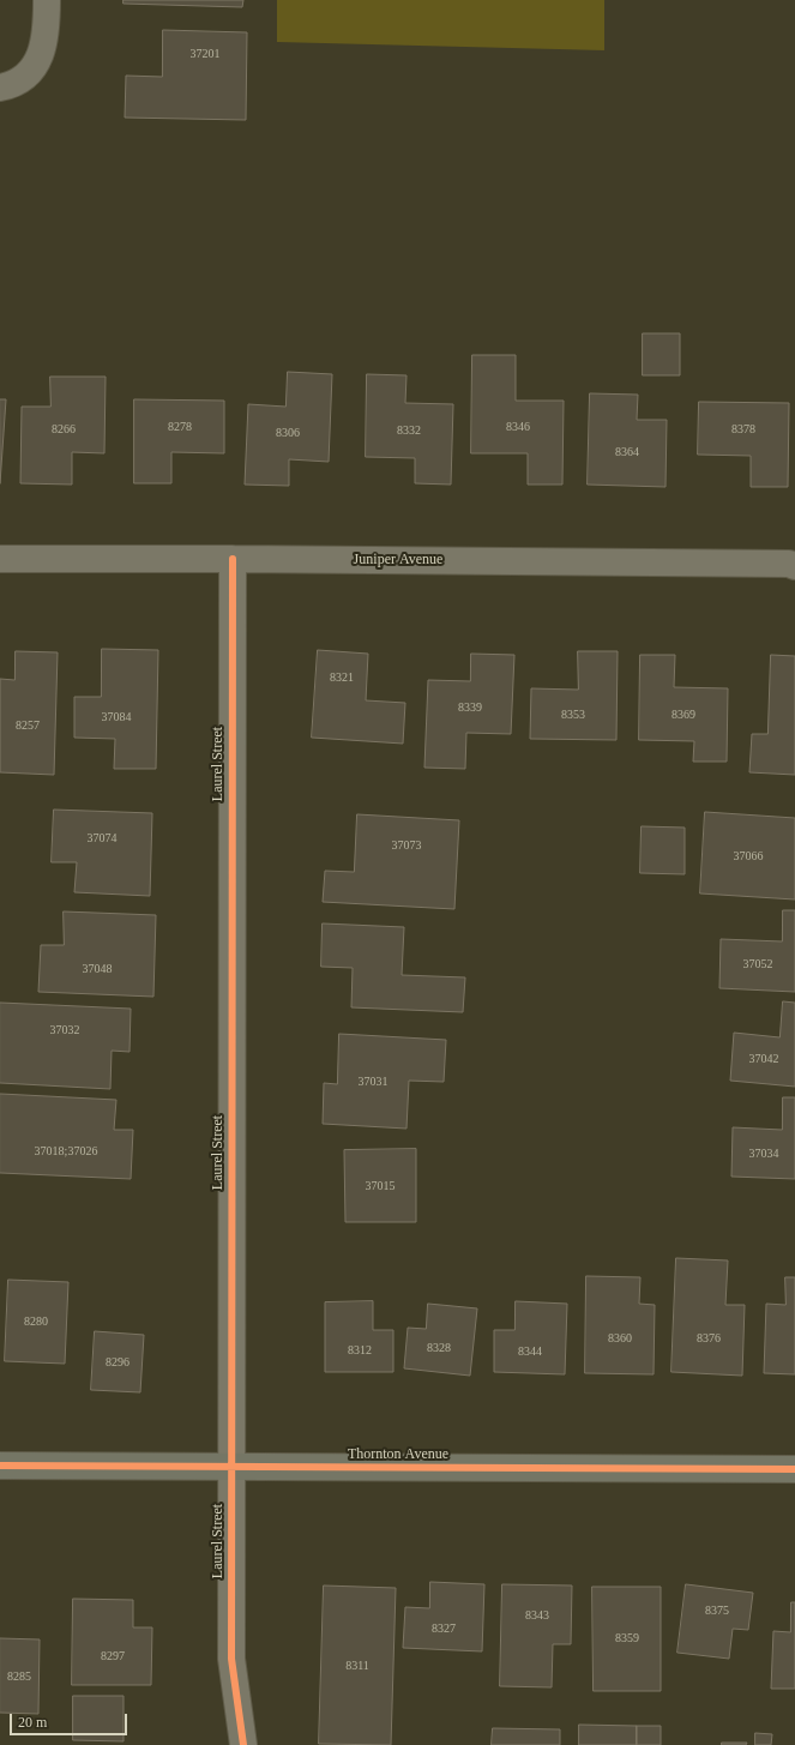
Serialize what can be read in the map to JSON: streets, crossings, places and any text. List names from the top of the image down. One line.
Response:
{"streets":{"main road":["Thornton Avenue"],"street":["Juniper Avenue","Laurel Street"]},"crossings":[["Juniper Avenue","Laurel Street"],["Laurel Street","Thornton Avenue"]],"house_numbers":["37201","8278","8346","8266","8378","8332","8306","8364","8321","8339","8353","8369","37084","8257","37074","37073","37066","37052","37048","37032","37042","37031","37018;37026","37034","37015","8280","8360","8376","8328","8312","8344","8296","8375","8343","8327","8359","8297","8311","8285"],"scale_bar":"20 m"}
